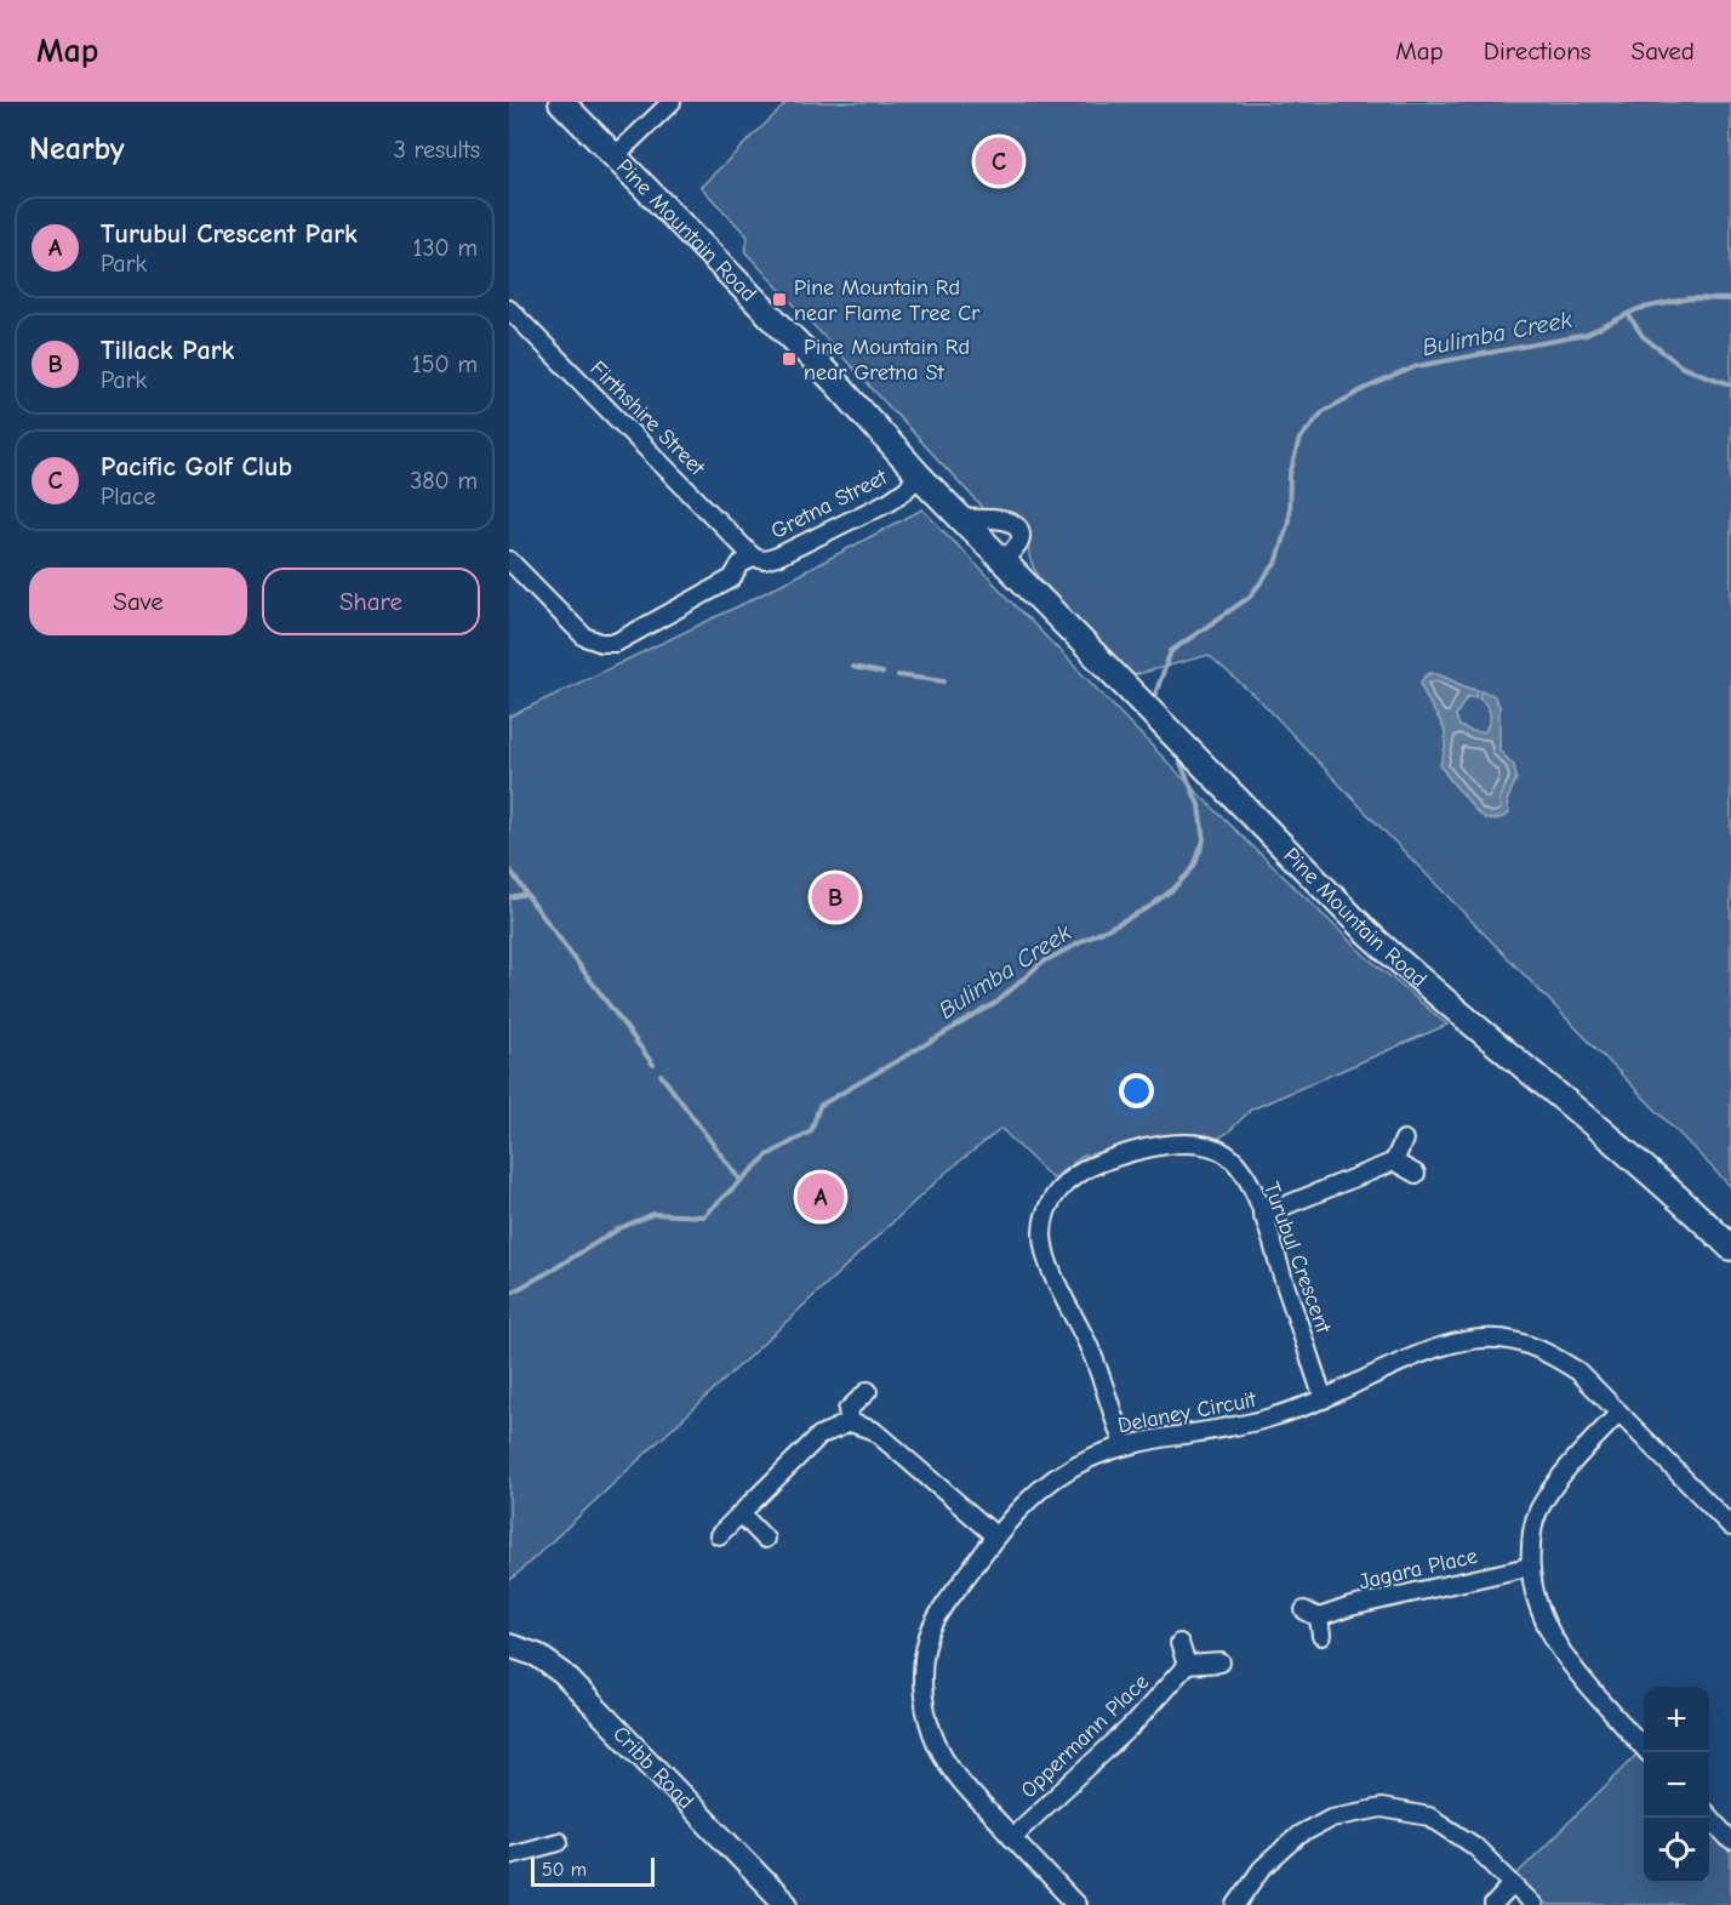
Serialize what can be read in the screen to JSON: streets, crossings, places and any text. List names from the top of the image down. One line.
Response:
{"streets":{"main road":["Pine Mountain Road"],"street":["Firthshire Street","Gretna Street","Turubul Crescent","Delaney Circuit","Jagara Place","Oppermann Place","Cribb Road"]},"crossings":[["Pine Mountain Road","Gretna Street"],["Firthshire Street","Gretna Street"],["Turubul Crescent","Delaney Circuit"],["Delaney Circuit","Oppermann Place"]],"water":["Bulimba Creek"],"places":{"transit":["Pine Mountain Rd near Flame Tree Cr","Pine Mountain Rd near Gretna St"]},"scale_bar":"50 m","page":{"header":"Map","nav":["Map","Directions","Saved"],"heading":["Nearby","3 results"],"pins":["C","B","A"],"list":[{"mark":"A","name":"Turubul Crescent Park","note":"Park","value":"130 m"},{"mark":"B","name":"Tillack Park","note":"Park","value":"150 m"},{"mark":"C","name":"Pacific Golf Club","note":"Place","value":"380 m"}],"buttons":["Save","Share"],"map_buttons":["+","−"],"scale":"50 m"}}
